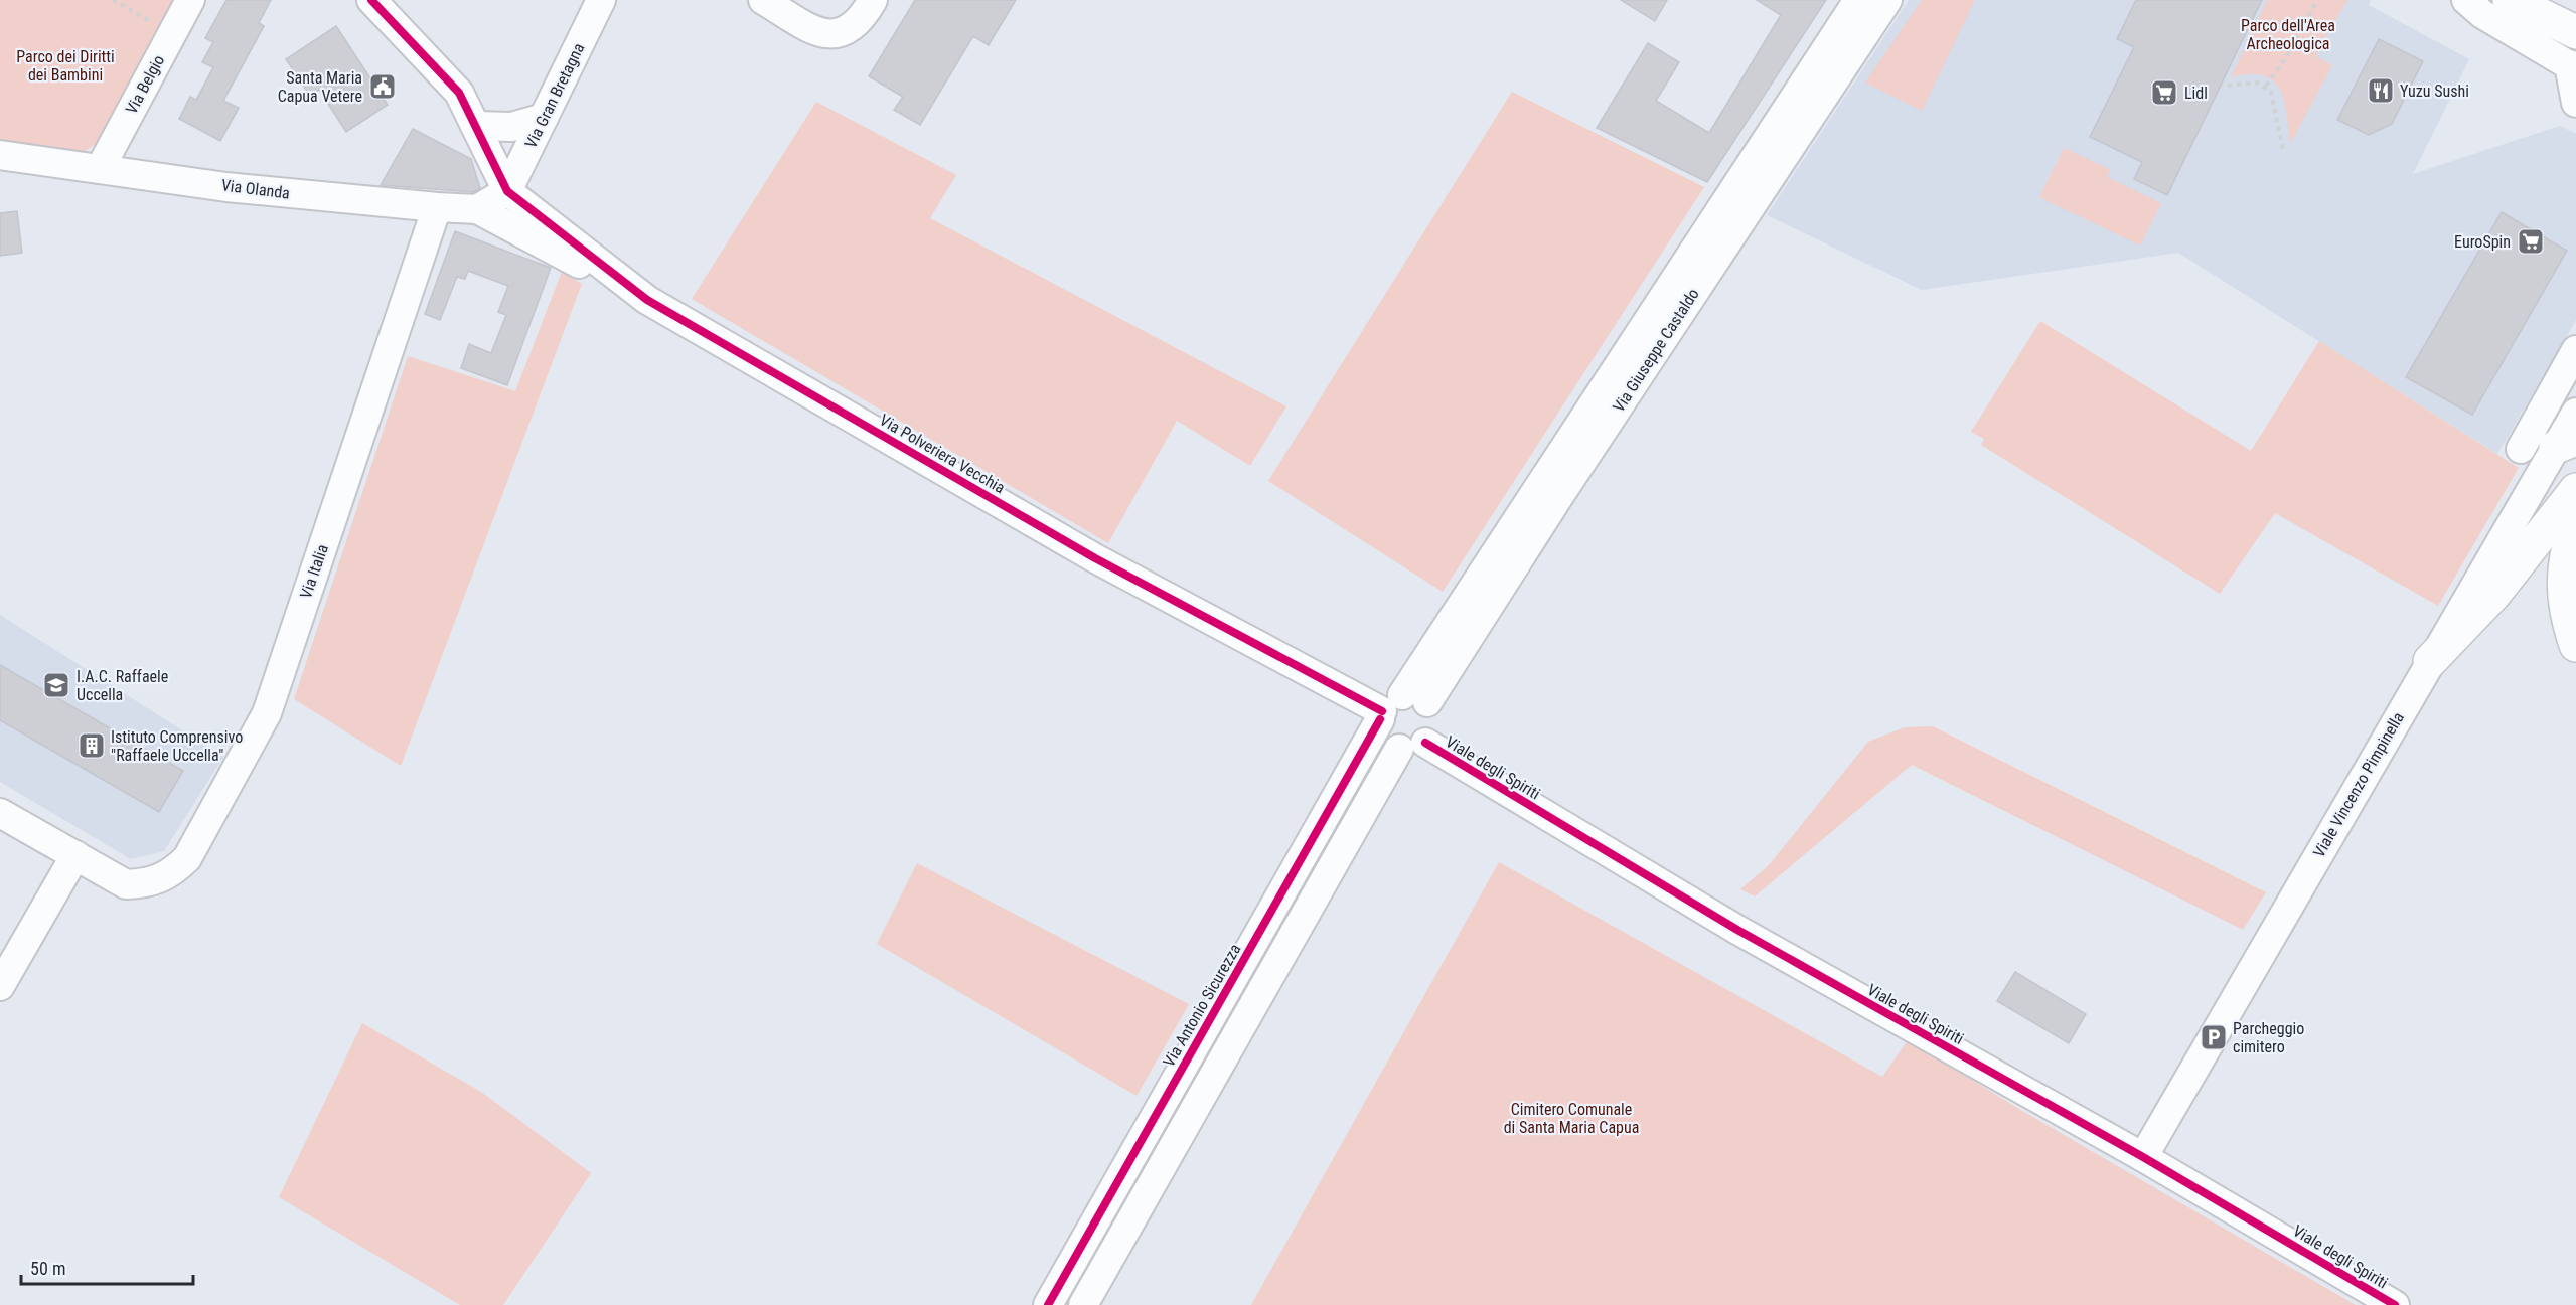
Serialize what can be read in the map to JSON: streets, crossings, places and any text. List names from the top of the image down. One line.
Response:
{"streets":{"street":["Via Belgio","Via Gran Bretagna","Via Olanda","Via Giuseppe Castaldo","Via Polveriera Vecchia","Via Italia","Viale degli Spiriti","Viale Vincenzo Pimpinella","Via Antonio Sicurezza"]},"crossings":[["Via Belgio","Via Olanda"],["Via Gran Bretagna","Via Polveriera Vecchia"],["Via Olanda","Via Italia"],["Via Giuseppe Castaldo","Via Polveriera Vecchia"],["Via Giuseppe Castaldo","Via Antonio Sicurezza"],["Via Polveriera Vecchia","Via Antonio Sicurezza"],["Viale degli Spiriti","Viale Vincenzo Pimpinella"]],"parks":["Parco dell'Area Archeologica","Parco dei Diritti dei Bambini","Cimitero Comunale di Santa Maria Capua"],"places":{"public building":["Santa Maria Capua Vetere"],"restaurant":["Yuzu Sushi"],"supermarket":["Lidl","EuroSpin"],"school or university":["I.A.C. Raffaele Uccella"],"building":["Istituto Comprensivo \"Raffaele Uccella\""],"parking":["Parcheggio cimitero"]},"scale_bar":"50 m"}
